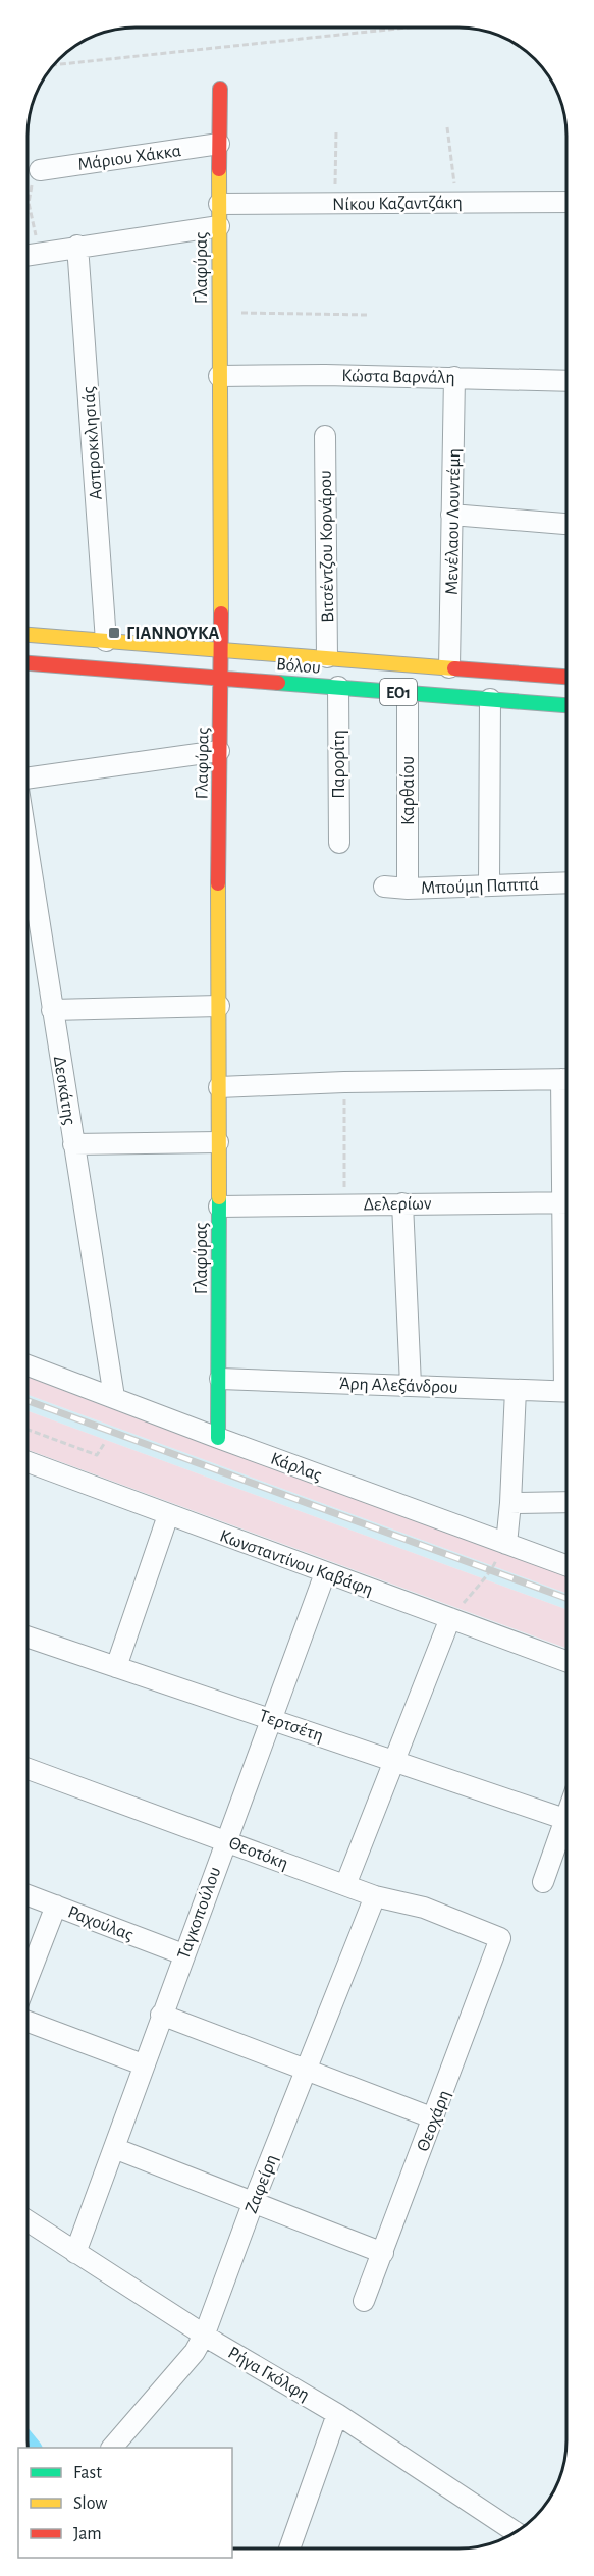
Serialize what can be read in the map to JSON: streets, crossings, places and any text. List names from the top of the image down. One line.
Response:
{"streets":{"street":["Μάριου Χάκκα","Νίκου Καζαντζάκη","Γλαφύρας","Κώστα Βαρνάλη","Ασπροκκλησιάς","Μενέλαου Λουντέμη","Βιτσέντζου Κορνάρου","Βόλου","ΕΟ1","Παρορίτη","Καρθαίου","Μπούμη Παππά","Δεσκάτης","Δελερίων","Άρη Αλεξάνδρου","Κάρλας","Κωνσταντίνου Καβάφη","Τερτσέτη","Θεοτόκη","Ταγκοπούλου","Ραχούλας","Θεοχάρη","Ζαφείρη","Ρήγα Γκόλφη"]},"crossings":[["Μάριου Χάκκα","Γλαφύρας"],["Νίκου Καζαντζάκη","Γλαφύρας"],["Γλαφύρας","Κώστα Βαρνάλη"],["Γλαφύρας","Βόλου"],["Γλαφύρας","Δελερίων"],["Γλαφύρας","Άρη Αλεξάνδρου"],["Γλαφύρας","Κάρλας"],["Κώστα Βαρνάλη","Μενέλαου Λουντέμη"],["Ασπροκκλησιάς","Βόλου"],["Μενέλαου Λουντέμη","Βόλου"],["Βιτσέντζου Κορνάρου","Βόλου"],["Βόλου","Παρορίτη"],["Βόλου","Καρθαίου"],["Καρθαίου","Μπούμη Παππά"],["Δεσκάτης","Κάρλας"],["Κωνσταντίνου Καβάφη","Ταγκοπούλου"],["Τερτσέτη","Ταγκοπούλου"],["Θεοτόκη","Ταγκοπούλου"],["Θεοτόκη","Θεοχάρη"],["Θεοτόκη","Ζαφείρη"],["Ταγκοπούλου","Ραχούλας"],["Ταγκοπούλου","Ρήγα Γκόλφη"],["Ζαφείρη","Ρήγα Γκόλφη"]],"places":{"transit":["ΓΙΑΝΝΟΥΚΑ"]},"legend":["Fast","Slow","Jam"]}
